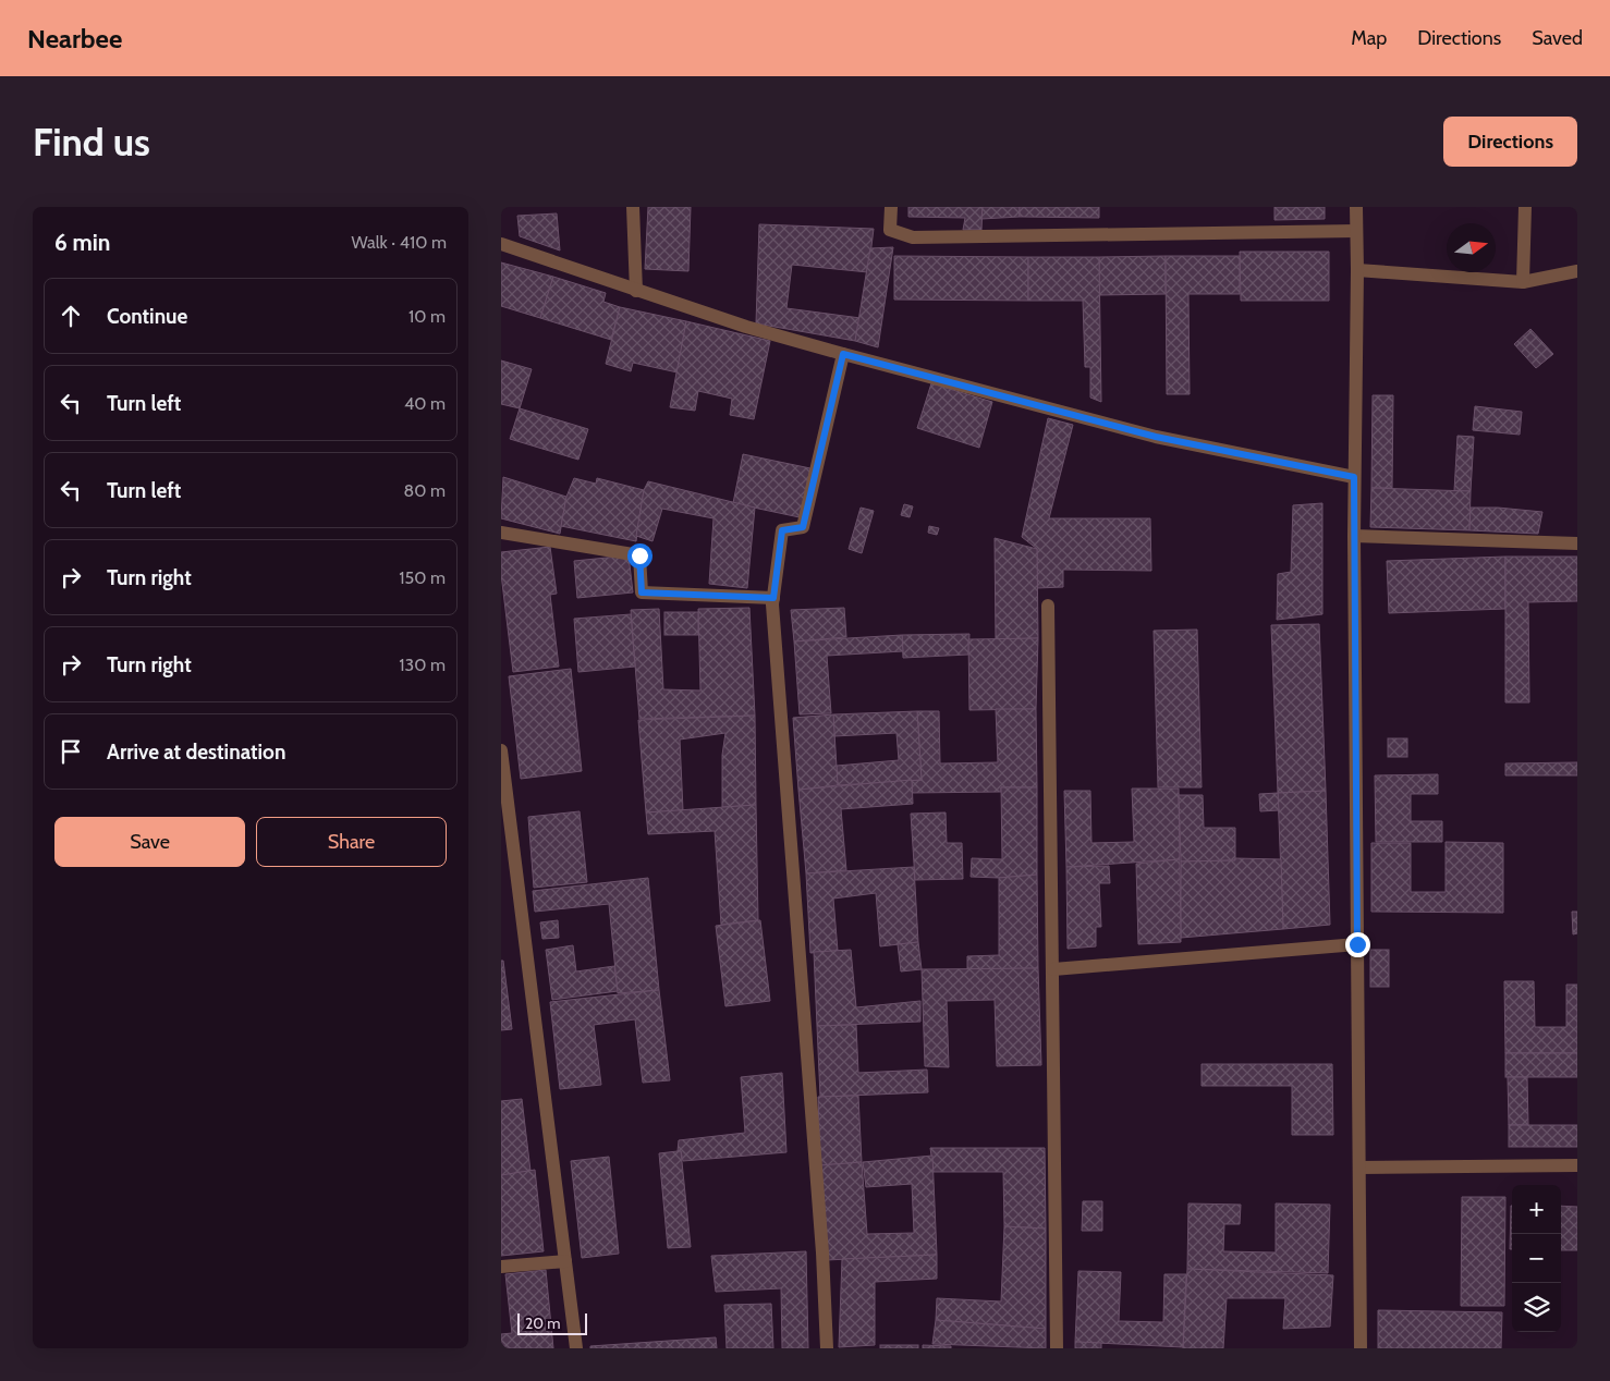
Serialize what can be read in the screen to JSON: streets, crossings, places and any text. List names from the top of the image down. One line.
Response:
{"scale_bar":"20 m","north":"right","page":{"header":"Nearbee","nav":["Map","Directions","Saved"],"buttons":["Directions",["Save","Share"]],"title":"Find us","heading":["6 min","Walk · 410 m"],"list":[["Continue","10 m"],["Turn left","40 m"],["Turn left","80 m"],["Turn right","150 m"],["Turn right","130 m"],"Arrive at destination"],"map_buttons":["+","−"],"scale":"20 m"}}
